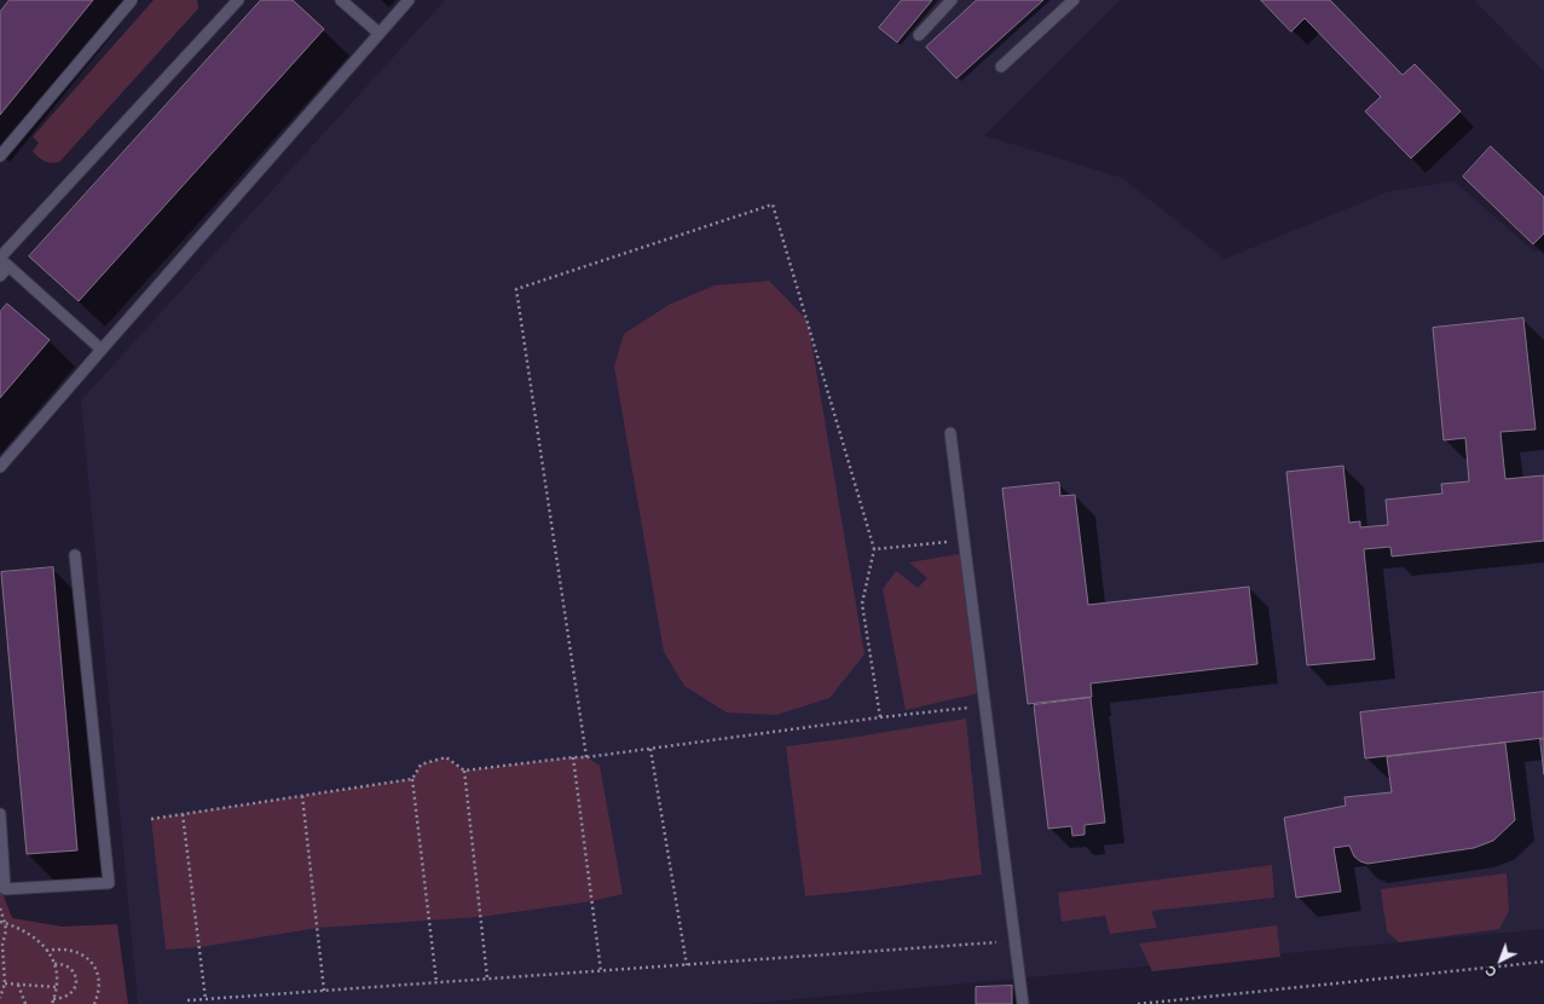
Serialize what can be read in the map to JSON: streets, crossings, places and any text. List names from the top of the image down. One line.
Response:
{"north":"bottom left"}
